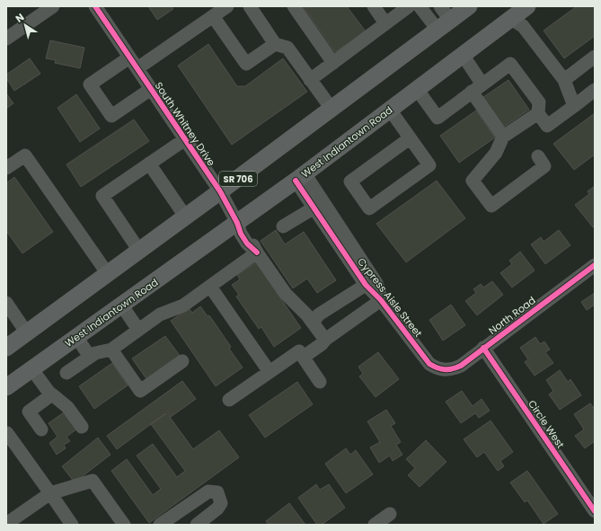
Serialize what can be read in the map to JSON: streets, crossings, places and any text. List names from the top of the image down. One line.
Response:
{"streets":{"main road":["West Indiantown Road","SR 706"],"street":["South Whitney Drive","Cypress Aisle Street","North Road","Circle West"]},"crossings":[["South Whitney Drive","West Indiantown Road"],["South Whitney Drive","SR 706"],["West Indiantown Road","Cypress Aisle Street"],["Cypress Aisle Street","North Road"],["North Road","Circle West"]],"north":"top left"}
